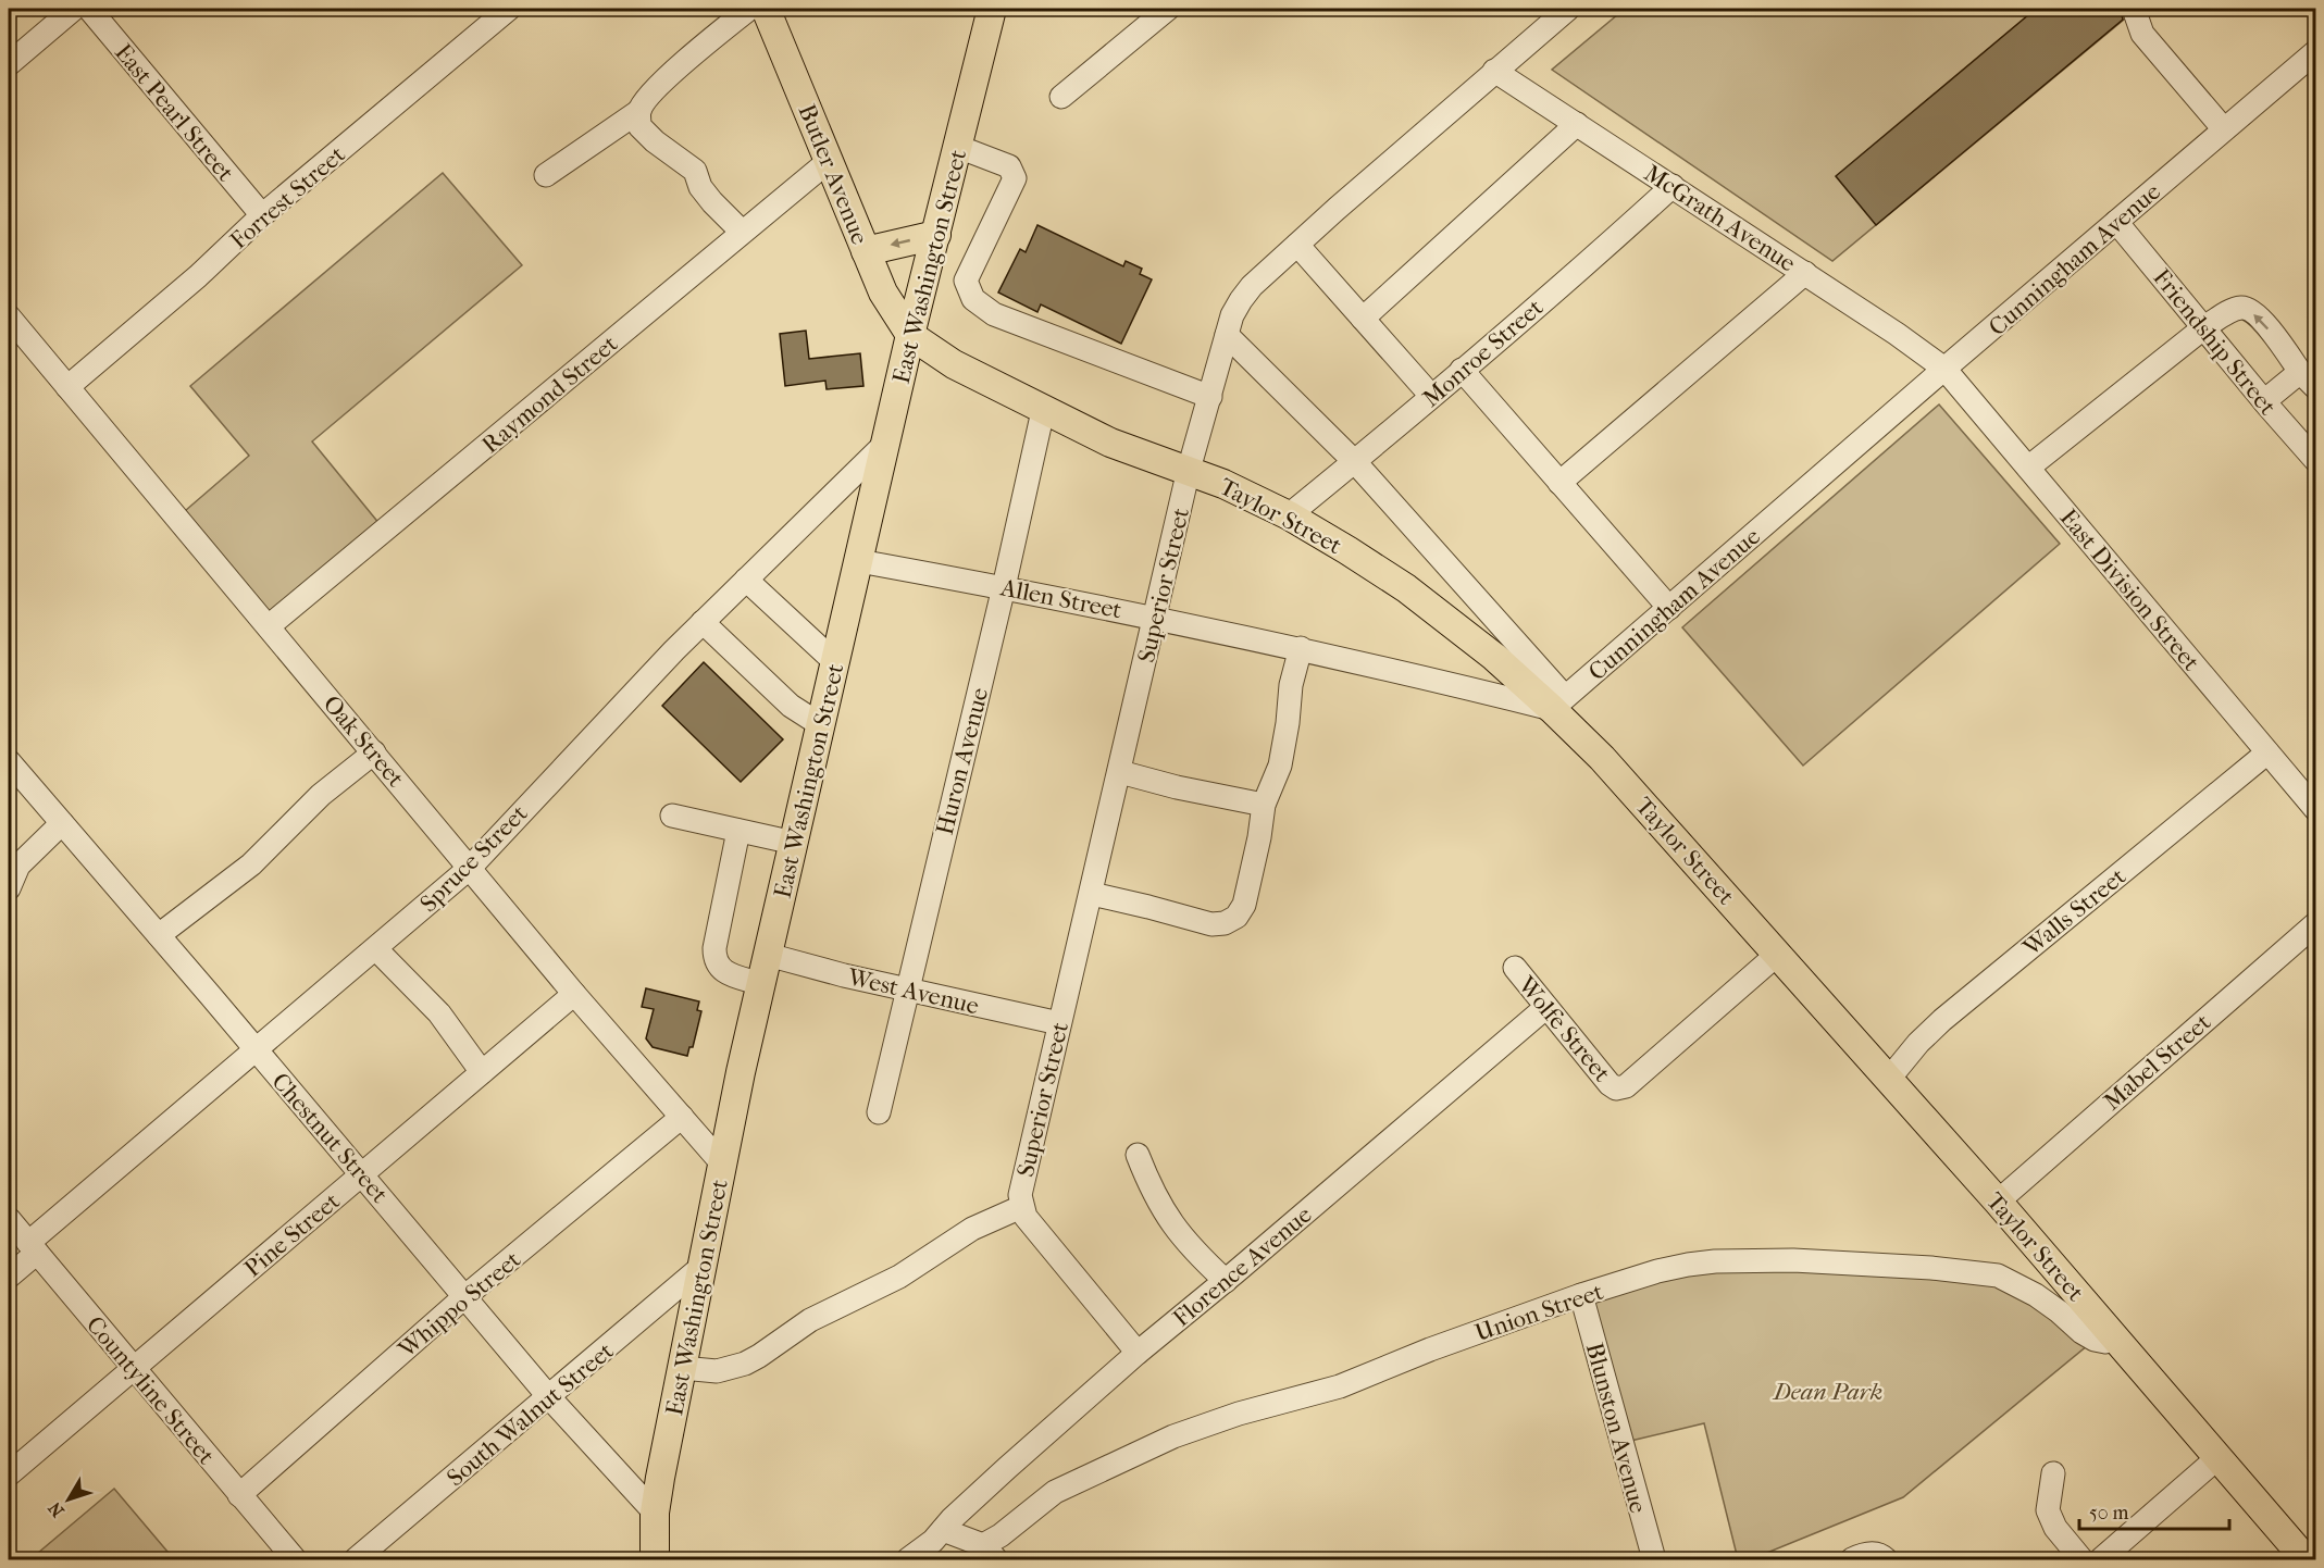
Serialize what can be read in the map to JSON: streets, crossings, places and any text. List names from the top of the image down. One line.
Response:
{"streets":{"main road":["Butler Avenue","East Washington Street","Taylor Street"],"street":["East Pearl Street","Forrest Street","McGrath Avenue","Cunningham Avenue","Friendship Street","Monroe Street","Raymond Street","Superior Street","East Division Street","Allen Street","Oak Street","Huron Avenue","Spruce Street","Walls Street","West Avenue","Wolfe Street","Mabel Street","Chestnut Street","Pine Street","Florence Avenue","Whippo Street","Union Street","Countyline Street","South Walnut Street","Blunston Avenue"]},"crossings":[["East Pearl Street","Forrest Street"],["Butler Avenue","East Washington Street"],["Butler Avenue","Raymond Street"],["Butler Avenue","Taylor Street"],["Forrest Street","Oak Street"],["McGrath Avenue","Cunningham Avenue"],["McGrath Avenue","Monroe Street"],["McGrath Avenue","Superior Street"],["McGrath Avenue","East Division Street"],["Cunningham Avenue","Friendship Street"],["Cunningham Avenue","Taylor Street"],["Cunningham Avenue","East Division Street"],["East Washington Street","Taylor Street"],["East Washington Street","Superior Street"],["East Washington Street","Allen Street"],["East Washington Street","Oak Street"],["East Washington Street","Spruce Street"],["East Washington Street","West Avenue"],["East Washington Street","Chestnut Street"],["East Washington Street","South Walnut Street"],["Monroe Street","Taylor Street"],["Raymond Street","Oak Street"],["Taylor Street","Superior Street"],["Taylor Street","Huron Avenue"],["Taylor Street","Walls Street"],["Taylor Street","Wolfe Street"],["Taylor Street","Mabel Street"],["Taylor Street","Union Street"],["Superior Street","Allen Street"],["Superior Street","West Avenue"],["Superior Street","Florence Avenue"],["East Division Street","Walls Street"],["Allen Street","Huron Avenue"],["Oak Street","Spruce Street"],["Oak Street","Pine Street"],["Oak Street","Whippo Street"],["Huron Avenue","West Avenue"],["Spruce Street","Chestnut Street"],["Spruce Street","Countyline Street"],["Wolfe Street","Florence Avenue"],["Chestnut Street","Pine Street"],["Chestnut Street","Whippo Street"],["Chestnut Street","South Walnut Street"],["Pine Street","Countyline Street"],["Whippo Street","Countyline Street"],["Union Street","Blunston Avenue"]],"parks":["Dean Park"],"scale_bar":"50 m","north":"bottom left"}
